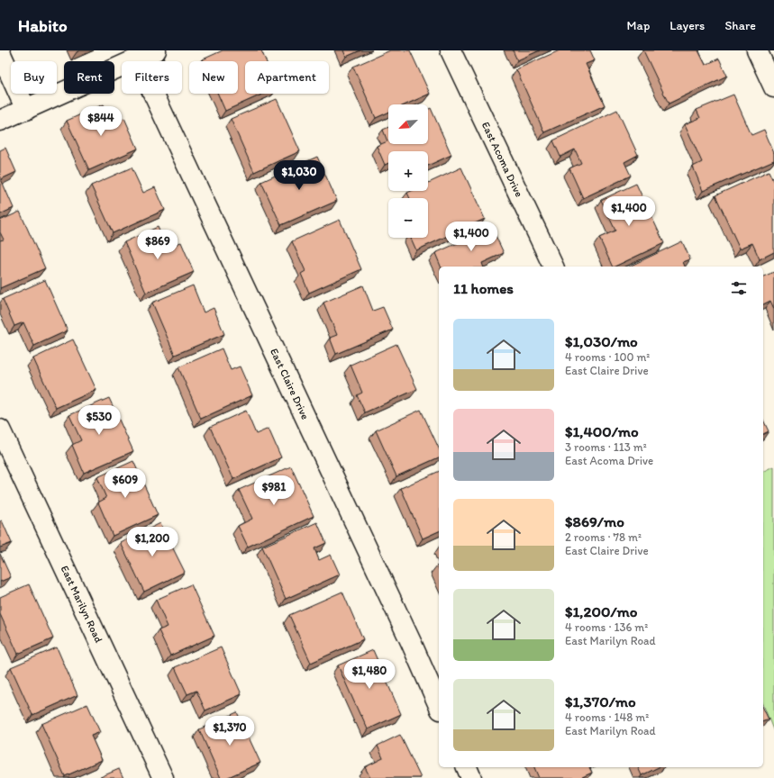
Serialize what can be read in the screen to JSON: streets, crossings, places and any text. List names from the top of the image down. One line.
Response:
{"streets":{"street":["East Acoma Drive","East Claire Drive","East Marilyn Road"]},"north":"bottom left","page":{"header":"Habito","nav":["Map","Layers","Share"],"chip":["Buy","Rent","Filters","New","Apartment"],"map_buttons":["+","−"],"price":["$844","$1,030","$1,400","$1,400","$869","$530","$609","$981","$1,200","$1,480","$1,370"],"heading":"11 homes","list":[{"name":"$1,030/mo","note":"4 rooms · 100 m² · East Claire Drive"},{"name":"$1,400/mo","note":"3 rooms · 113 m² · East Acoma Drive"},{"name":"$869/mo","note":"2 rooms · 78 m² · East Claire Drive"},{"name":"$1,200/mo","note":"4 rooms · 136 m² · East Marilyn Road"},{"name":"$1,370/mo","note":"4 rooms · 148 m² · East Marilyn Road"}]}}
